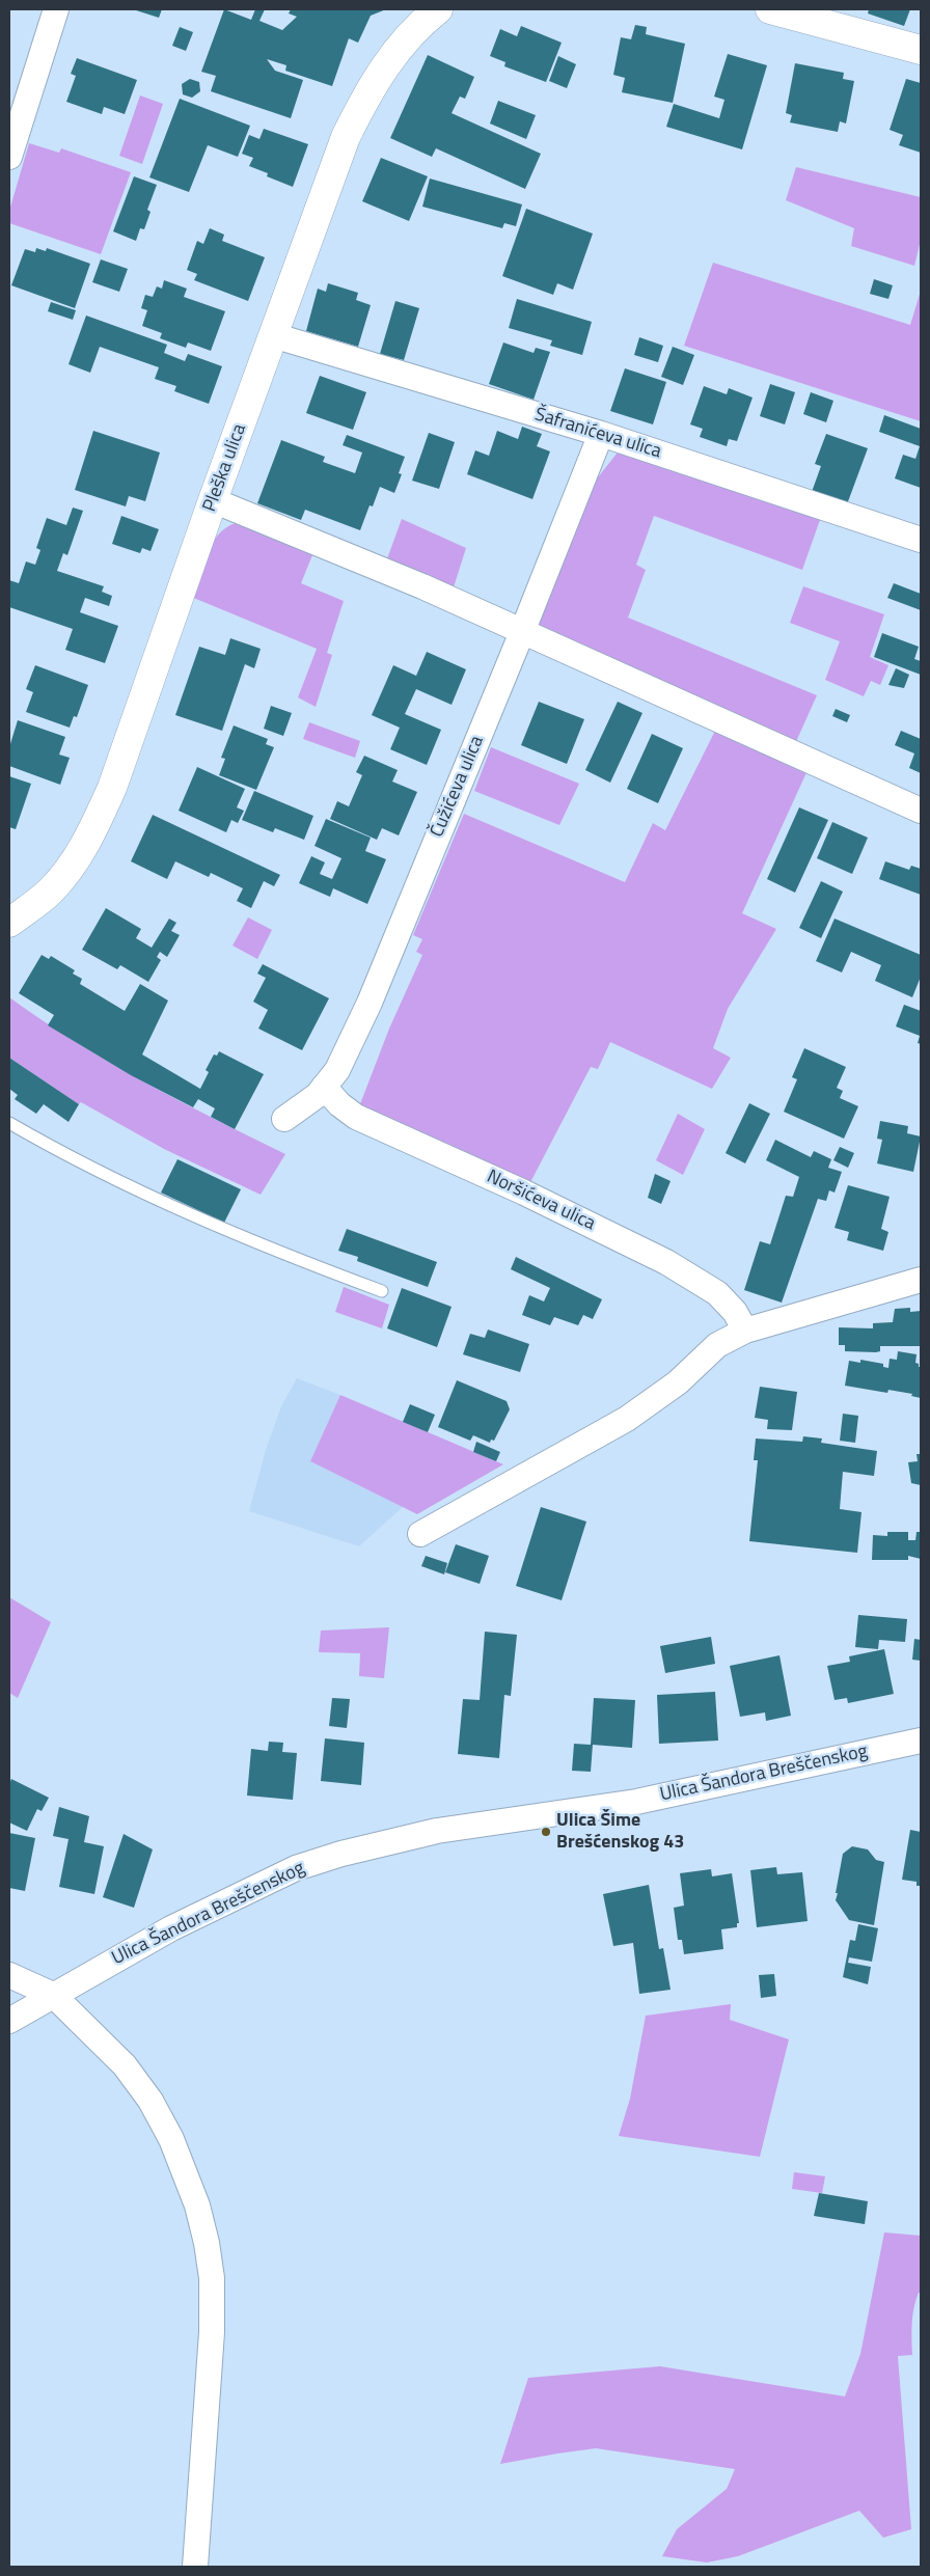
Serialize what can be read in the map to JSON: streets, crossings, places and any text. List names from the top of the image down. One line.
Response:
{"streets":{"street":["Šafranićeva ulica","Pleška ulica","Čužićeva ulica","Noršićeva ulica","Ulica Šandora Breščenskog"]},"crossings":[["Šafranićeva ulica","Pleška ulica"],["Šafranićeva ulica","Čužićeva ulica"],["Čužićeva ulica","Noršićeva ulica"]],"places":["Ulica Šime Brešćenskog 43"]}
